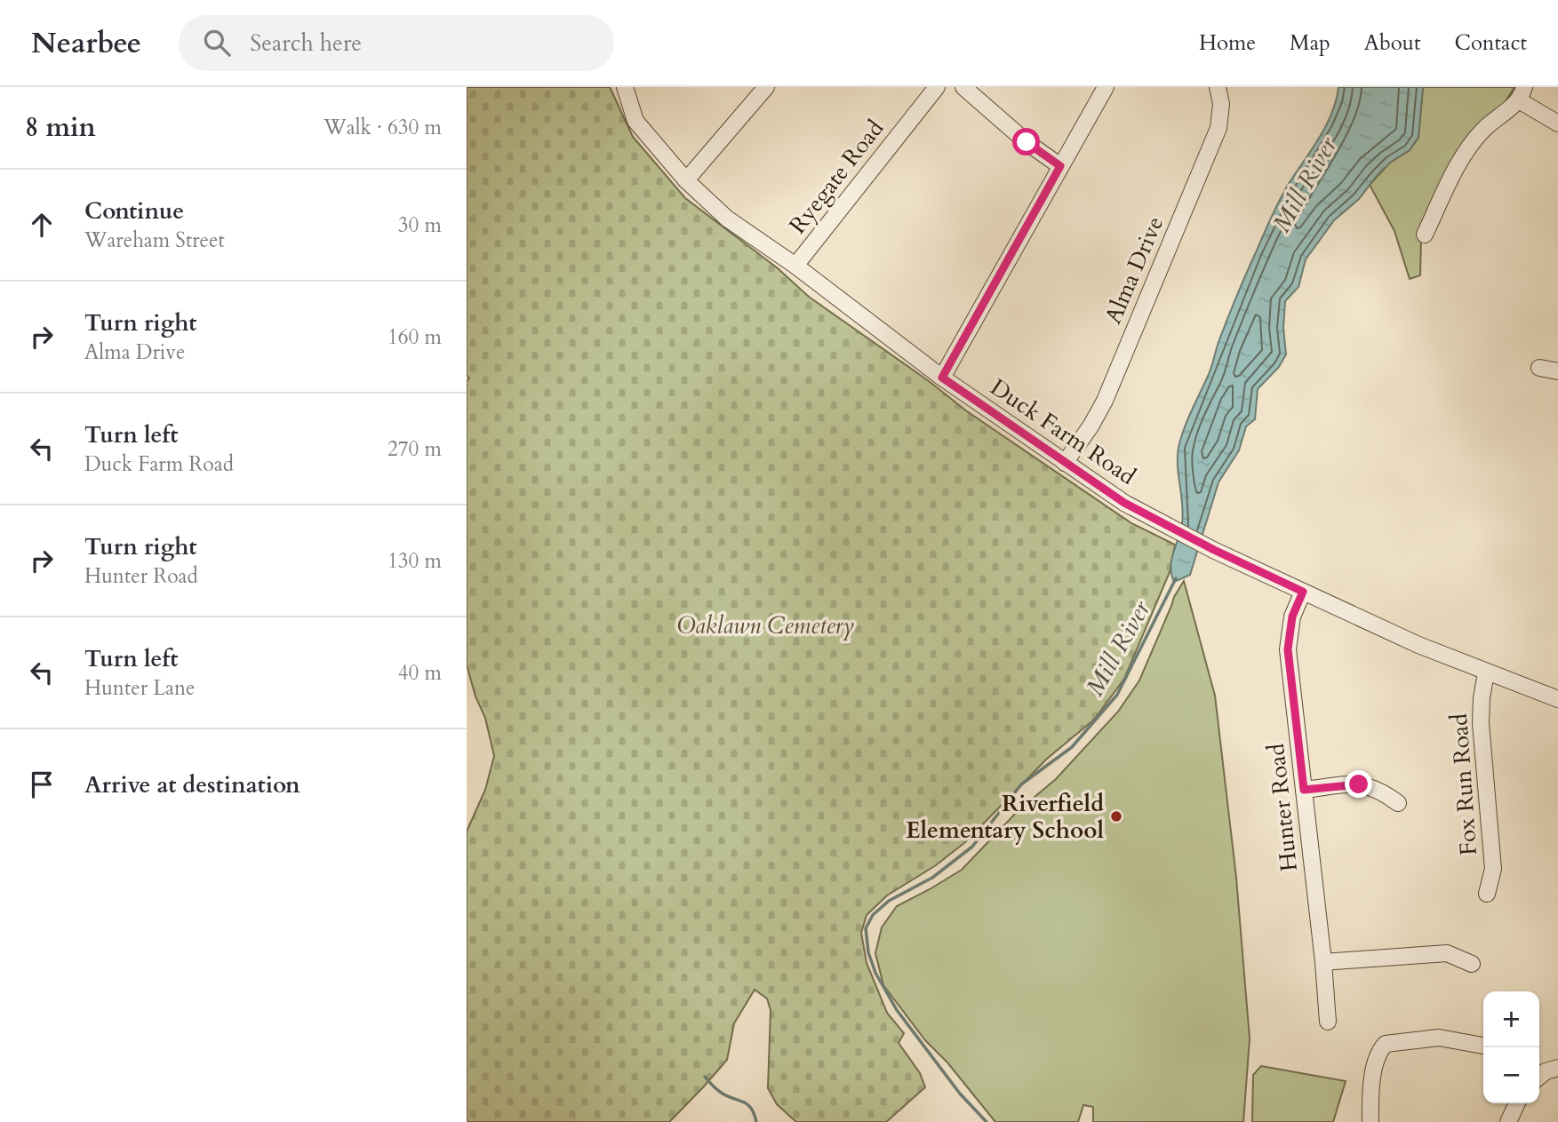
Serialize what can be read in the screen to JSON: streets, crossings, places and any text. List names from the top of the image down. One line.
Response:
{"streets":{"street":["Ryegate Road","Alma Drive","Duck Farm Road","Fox Run Road","Hunter Road"]},"crossings":[["Ryegate Road","Duck Farm Road"],["Alma Drive","Duck Farm Road"],["Duck Farm Road","Fox Run Road"],["Duck Farm Road","Hunter Road"]],"water":["Mill River"],"parks":["Oaklawn Cemetery"],"places":["Riverfield Elementary School"],"page":{"header":"Nearbee","search":"Search here","nav":["Home","Map","About","Contact"],"heading":["8 min","Walk · 630 m"],"list":[["Continue","Wareham Street","30 m"],["Turn right","Alma Drive","160 m"],["Turn left","Duck Farm Road","270 m"],["Turn right","Hunter Road","130 m"],["Turn left","Hunter Lane","40 m"],"Arrive at destination"],"map_buttons":["+","−"]}}
